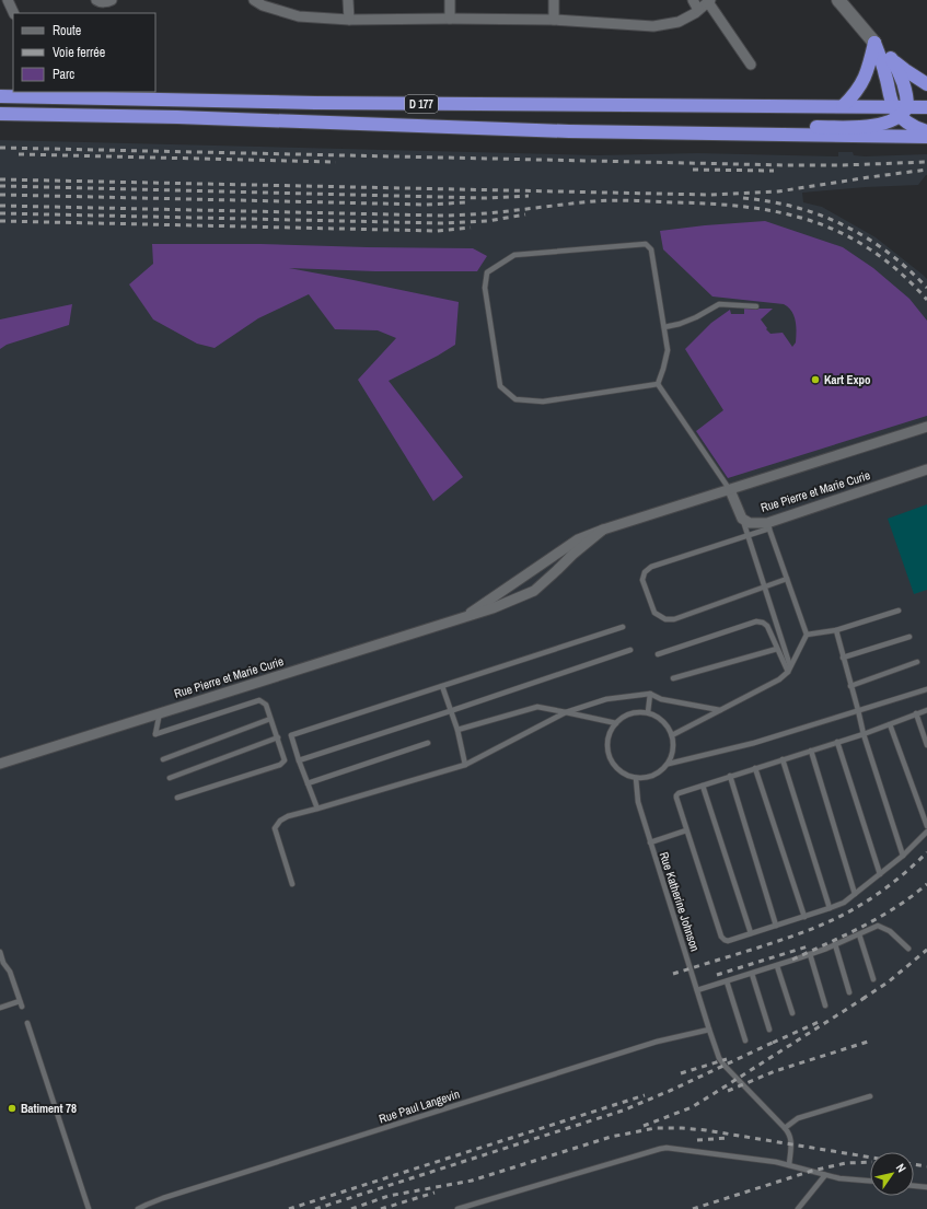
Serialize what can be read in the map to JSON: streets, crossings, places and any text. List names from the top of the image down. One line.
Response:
{"streets":{"highway":["D 177"],"street":["Rue Pierre et Marie Curie"],"lane":["Rue Katherine Johnson","Rue Paul Langevin"]},"crossings":[["Rue Katherine Johnson","Rue Paul Langevin"]],"places":["Kart Expo","Batiment 78"],"legend":["Route","Voie ferrée","Parc"],"north":"top right"}
